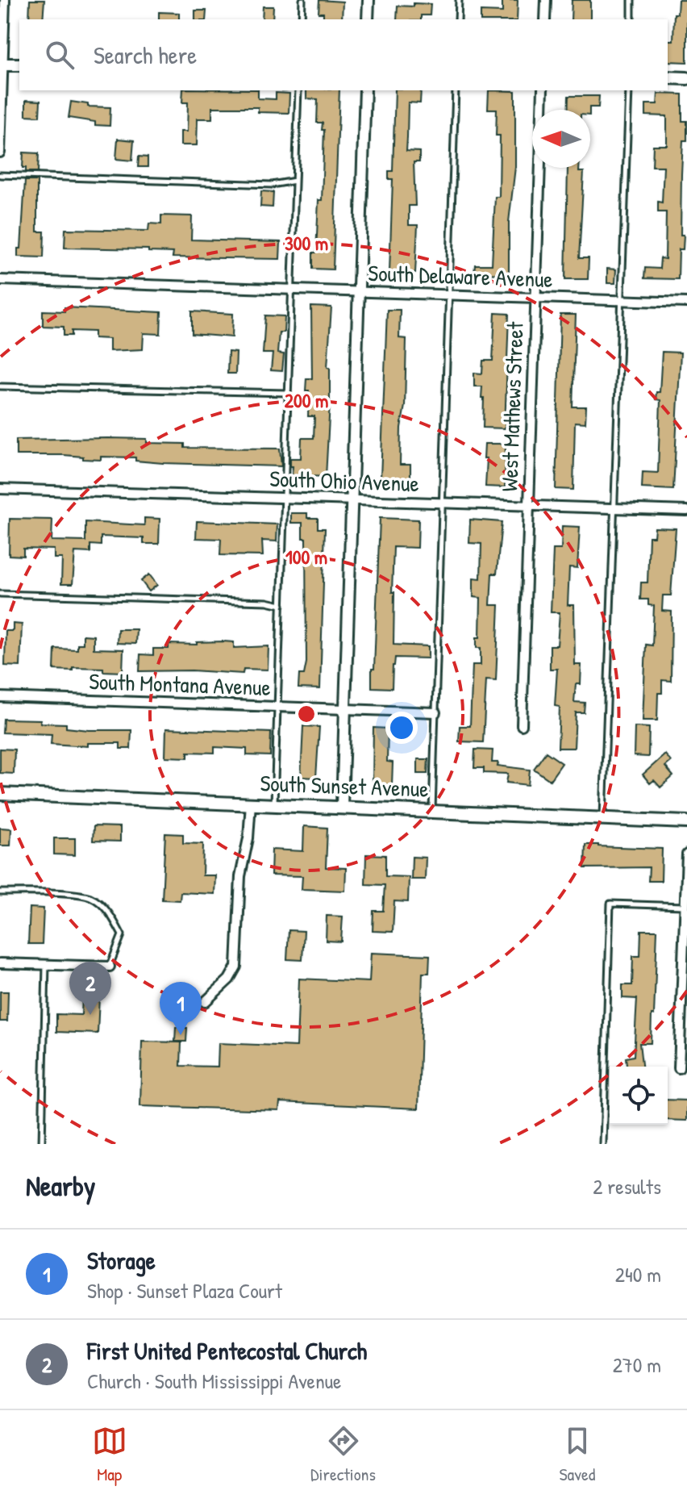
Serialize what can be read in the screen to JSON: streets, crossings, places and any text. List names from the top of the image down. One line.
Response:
{"streets":{"main road":["South Sunset Avenue"],"street":["South Delaware Avenue","West Mathews Street","South Ohio Avenue","South Montana Avenue"]},"crossings":[["South Delaware Avenue","West Mathews Street"],["West Mathews Street","South Ohio Avenue"]],"north":"left","page":{"search":"Search here","pins":["2","1"],"heading":["Nearby","2 results"],"list":[{"mark":"1","name":"Storage","note":"Shop · Sunset Plaza Court","value":"240 m"},{"mark":"2","name":"First United Pentecostal Church","note":"Church · South Mississippi Avenue","value":"270 m"}],"nav":["Map","Directions","Saved"]},"rings":["300 m","200 m","100 m"]}
